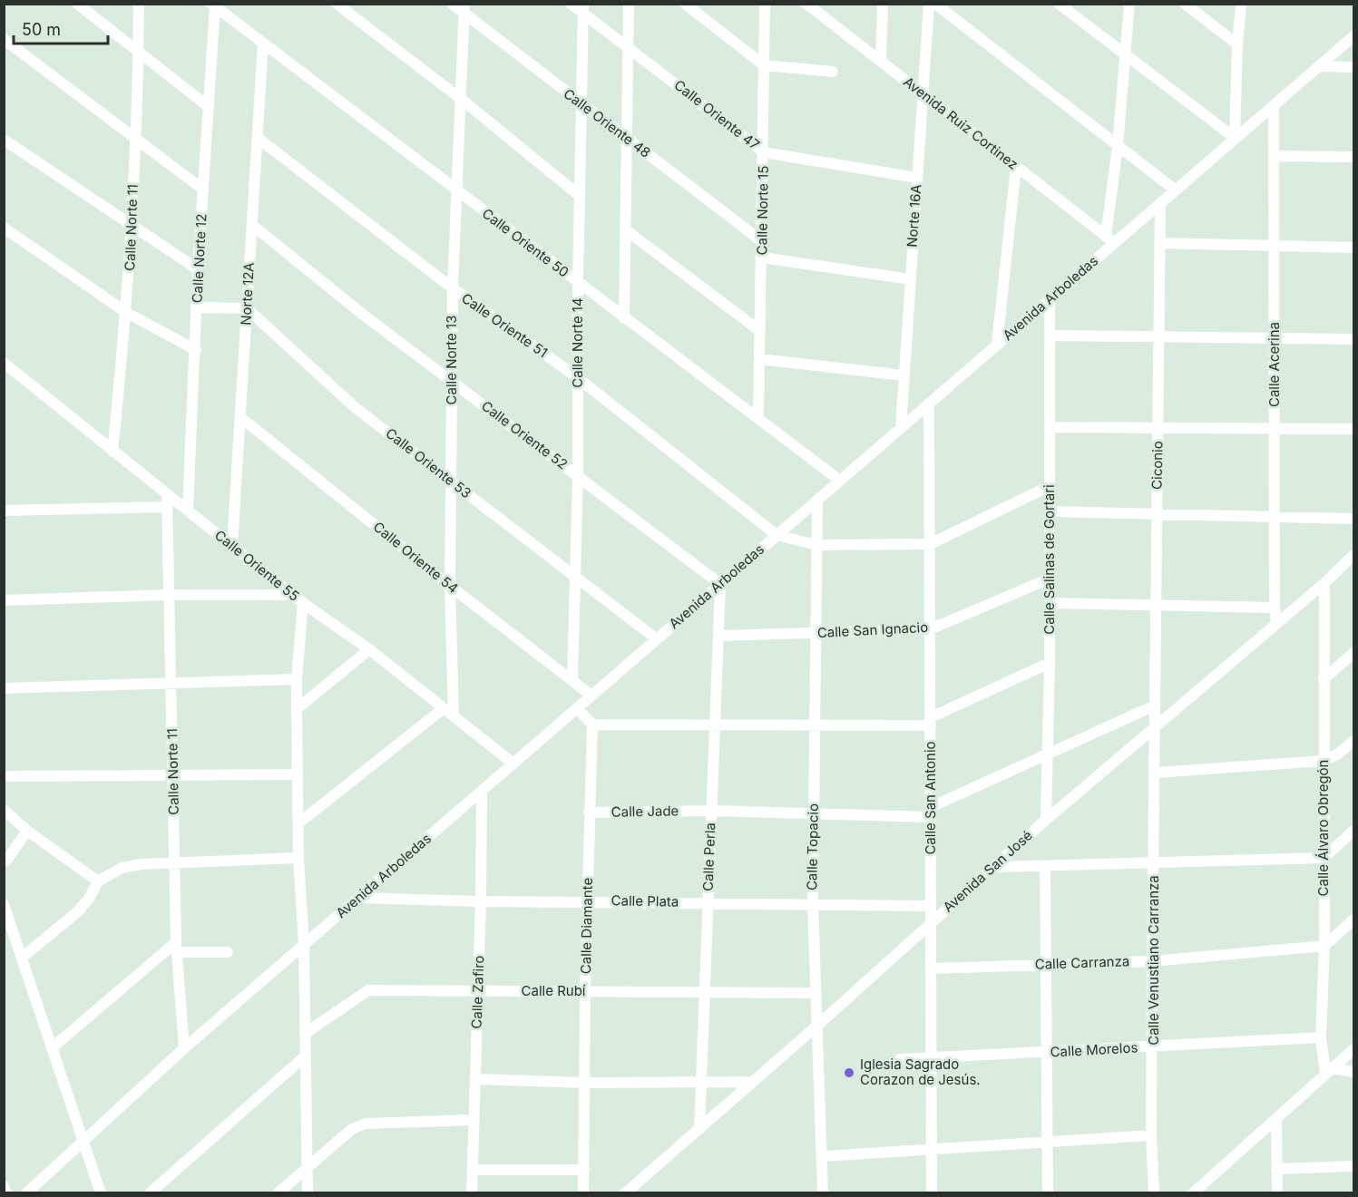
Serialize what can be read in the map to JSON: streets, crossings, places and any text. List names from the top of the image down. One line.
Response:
{"streets":{"street":["Calle Oriente 47","Calle Oriente 48","Avenida Ruiz Cortinez","Calle Norte 15","Norte 16A","Calle Norte 11","Calle Oriente 50","Calle Norte 12","Norte 12A","Avenida Arboledas","Calle Oriente 51","Calle Norte 14","Calle Norte 13","Calle Acerina","Calle Oriente 52","Calle Oriente 53","Ciconio","Calle Oriente 54","Calle Salinas de Gortari","Calle Oriente 55","Calle San Ignacio","Calle San Antonio","Calle Jade","Calle Álvaro Obregón","Calle Topacio","Calle Perla","Avenida San José","Calle Plata","Calle Diamante","Calle Venustiano Carranza","Calle Carranza","Calle Rubí","Calle Zafiro","Calle Morelos"]},"crossings":[["Calle Oriente 47","Calle Norte 15"],["Calle Oriente 47","Norte 16A"],["Calle Oriente 47","Calle Norte 14"],["Calle Oriente 48","Calle Norte 15"],["Calle Oriente 48","Calle Norte 14"],["Calle Oriente 48","Calle Norte 13"],["Avenida Ruiz Cortinez","Norte 16A"],["Avenida Ruiz Cortinez","Avenida Arboledas"],["Calle Norte 15","Calle Oriente 50"],["Norte 16A","Avenida Arboledas"],["Calle Norte 11","Avenida Arboledas"],["Calle Norte 11","Calle Oriente 55"],["Calle Oriente 50","Calle Norte 12"],["Calle Oriente 50","Norte 12A"],["Calle Oriente 50","Avenida Arboledas"],["Calle Oriente 50","Calle Norte 14"],["Calle Oriente 50","Calle Norte 13"],["Calle Norte 12","Calle Oriente 55"],["Norte 12A","Calle Oriente 51"],["Norte 12A","Calle Oriente 52"],["Norte 12A","Calle Oriente 53"],["Norte 12A","Calle Oriente 54"],["Norte 12A","Calle Oriente 55"],["Avenida Arboledas","Calle Oriente 51"],["Avenida Arboledas","Calle Acerina"],["Avenida Arboledas","Calle Oriente 52"],["Avenida Arboledas","Calle Oriente 53"],["Avenida Arboledas","Ciconio"],["Avenida Arboledas","Calle Oriente 54"],["Avenida Arboledas","Calle Salinas de Gortari"],["Avenida Arboledas","Calle Oriente 55"],["Avenida Arboledas","Calle San Antonio"],["Avenida Arboledas","Calle Topacio"],["Avenida Arboledas","Calle Perla"],["Avenida Arboledas","Calle Plata"],["Avenida Arboledas","Calle Zafiro"],["Calle Oriente 51","Calle Norte 14"],["Calle Oriente 51","Calle Norte 13"],["Calle Norte 14","Calle Oriente 52"],["Calle Norte 14","Calle Oriente 53"],["Calle Norte 14","Calle Oriente 54"],["Calle Norte 13","Calle Oriente 52"],["Calle Norte 13","Calle Oriente 53"],["Calle Norte 13","Calle Oriente 54"],["Calle Norte 13","Calle Oriente 55"],["Calle Acerina","Avenida San José"],["Calle Oriente 52","Calle Perla"],["Ciconio","Calle Jade"],["Ciconio","Avenida San José"],["Ciconio","Calle Venustiano Carranza"],["Calle Salinas de Gortari","Calle San Ignacio"],["Calle Salinas de Gortari","Calle Jade"],["Calle Salinas de Gortari","Avenida San José"],["Calle San Ignacio","Calle San Antonio"],["Calle San Ignacio","Calle Topacio"],["Calle San Ignacio","Calle Perla"],["Calle San Antonio","Calle Jade"],["Calle San Antonio","Avenida San José"],["Calle San Antonio","Calle Plata"],["Calle San Antonio","Calle Carranza"],["Calle San Antonio","Calle Morelos"],["Calle Jade","Calle Topacio"],["Calle Jade","Calle Perla"],["Calle Jade","Calle Diamante"],["Calle Álvaro Obregón","Avenida San José"],["Calle Álvaro Obregón","Calle Carranza"],["Calle Álvaro Obregón","Calle Morelos"],["Calle Topacio","Avenida San José"],["Calle Topacio","Calle Plata"],["Calle Topacio","Calle Rubí"],["Calle Perla","Avenida San José"],["Calle Perla","Calle Plata"],["Calle Perla","Calle Rubí"],["Avenida San José","Calle Venustiano Carranza"],["Calle Plata","Calle Diamante"],["Calle Plata","Calle Zafiro"],["Calle Diamante","Calle Rubí"],["Calle Venustiano Carranza","Calle Carranza"],["Calle Venustiano Carranza","Calle Morelos"],["Calle Rubí","Calle Zafiro"]],"places":["Iglesia Sagrado Corazon de Jesús."],"scale_bar":"50 m"}
